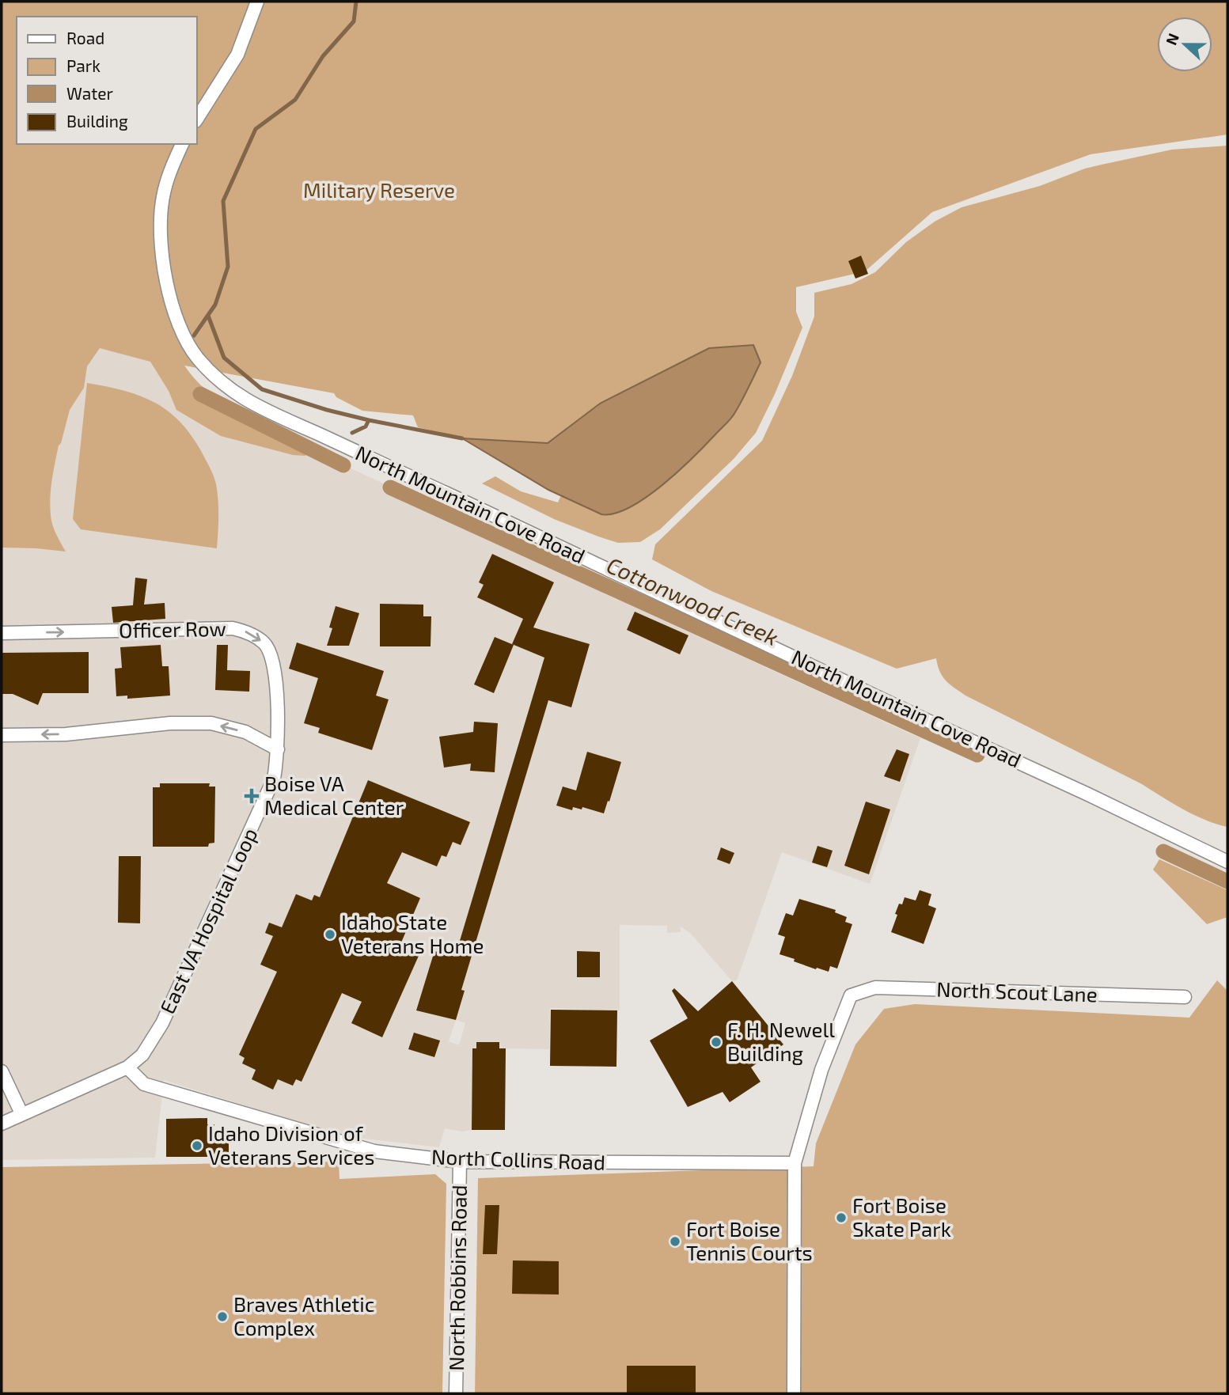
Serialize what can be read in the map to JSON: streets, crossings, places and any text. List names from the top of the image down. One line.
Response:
{"streets":{"street":["North Mountain Cove Road","Officer Row","East VA Hospital Loop","North Scout Lane","North Collins Road","North Robbins Road"]},"crossings":[["Officer Row","East VA Hospital Loop"],["East VA Hospital Loop","North Collins Road"],["North Scout Lane","North Collins Road"],["North Collins Road","North Robbins Road"]],"water":["Cottonwood Creek"],"parks":["Military Reserve"],"places":{"health":["Boise VA Medical Center"],"other":["Idaho State Veterans Home","F. H. Newell Building","Idaho Division of Veterans Services","Fort Boise Skate Park","Fort Boise Tennis Courts","Braves Athletic Complex"]},"legend":["Road","Park","Water","Building"],"north":"left"}
